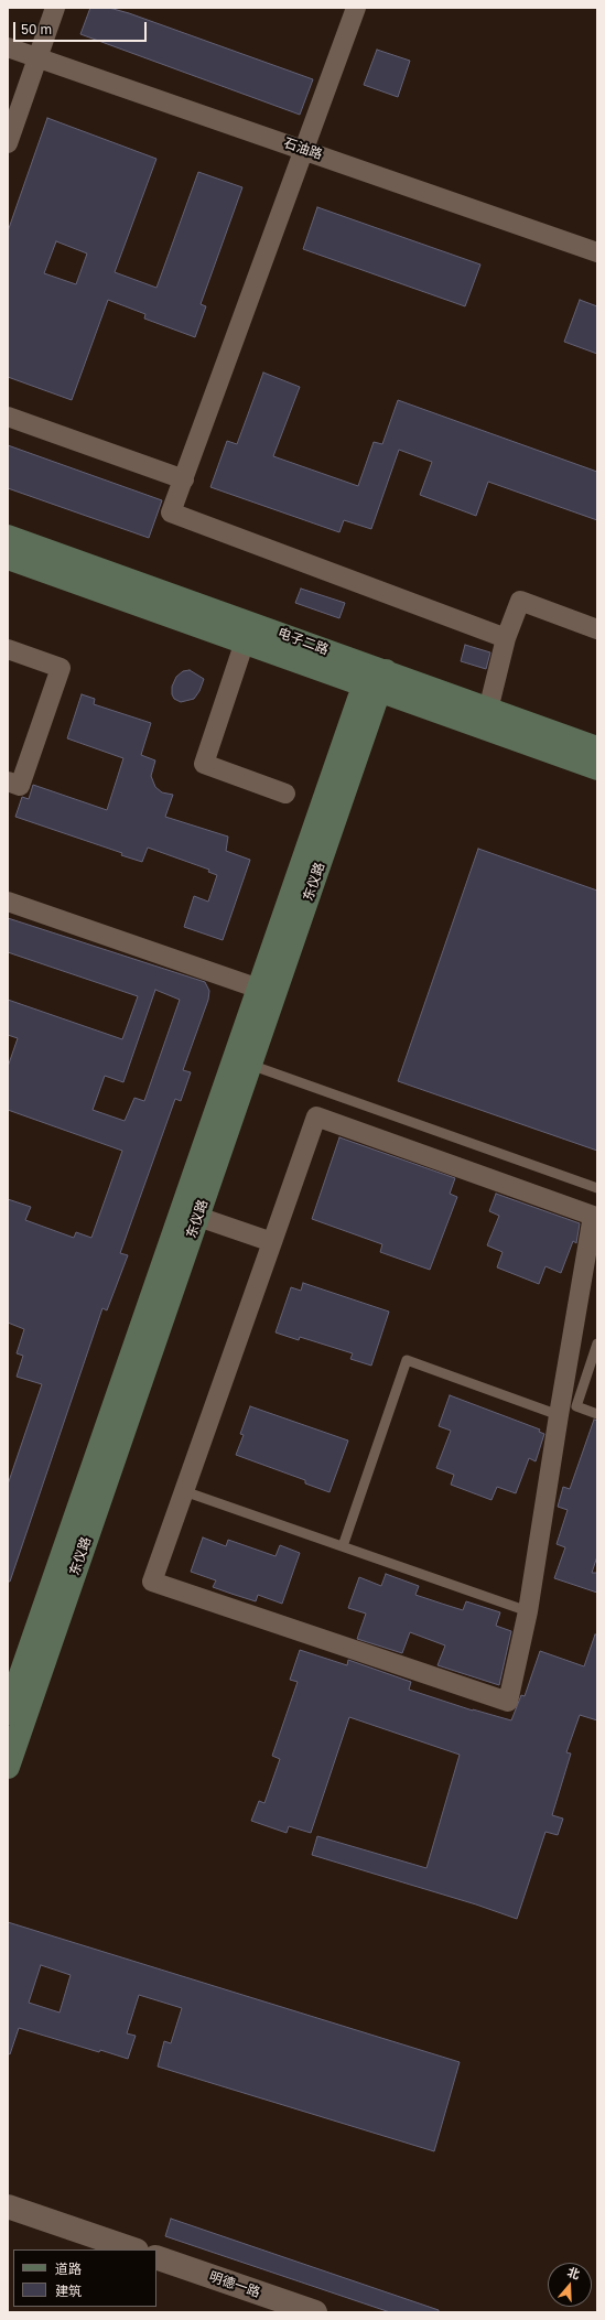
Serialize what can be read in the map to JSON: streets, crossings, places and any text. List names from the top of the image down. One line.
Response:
{"streets":{"main road":["电子二路","东仪路"],"street":["石油路","明德一路"]},"crossings":[["电子二路","东仪路"]],"legend":["道路","建筑"],"scale_bar":"50 m","north":"top"}
